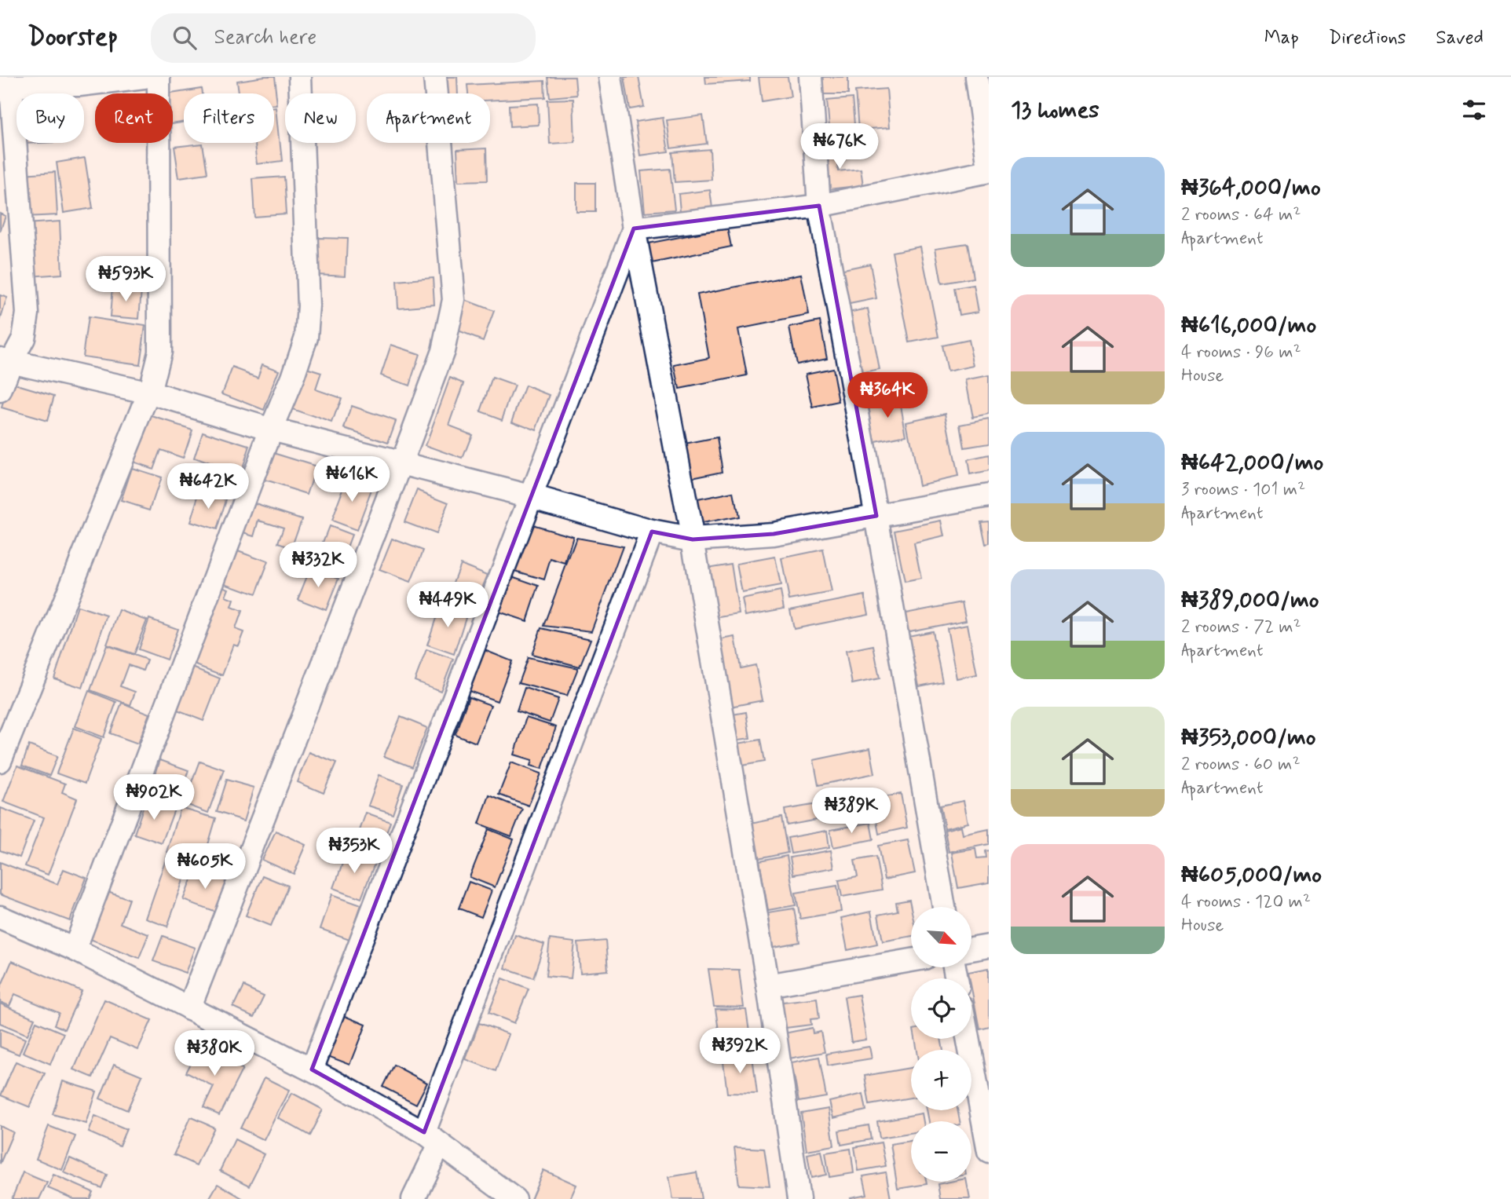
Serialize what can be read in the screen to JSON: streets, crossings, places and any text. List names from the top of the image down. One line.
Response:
{"north":"bottom right","page":{"header":"Doorstep","search":"Search here","nav":["Map","Directions","Saved"],"heading":"13 homes","chip":["Buy","Rent","Filters","New","Apartment"],"price":["₦676K","₦593K","₦364K","₦616K","₦642K","₦332K","₦449K","₦902K","₦389K","₦353K","₦605K","₦392K","₦380K"],"list":[{"name":"₦364,000/mo","note":"2 rooms · 64 m² · Apartment"},{"name":"₦616,000/mo","note":"4 rooms · 96 m² · House"},{"name":"₦642,000/mo","note":"3 rooms · 101 m² · Apartment"},{"name":"₦389,000/mo","note":"2 rooms · 72 m² · Apartment"},{"name":"₦353,000/mo","note":"2 rooms · 60 m² · Apartment"},{"name":"₦605,000/mo","note":"4 rooms · 120 m² · House"}],"map_buttons":["+","−"]}}
